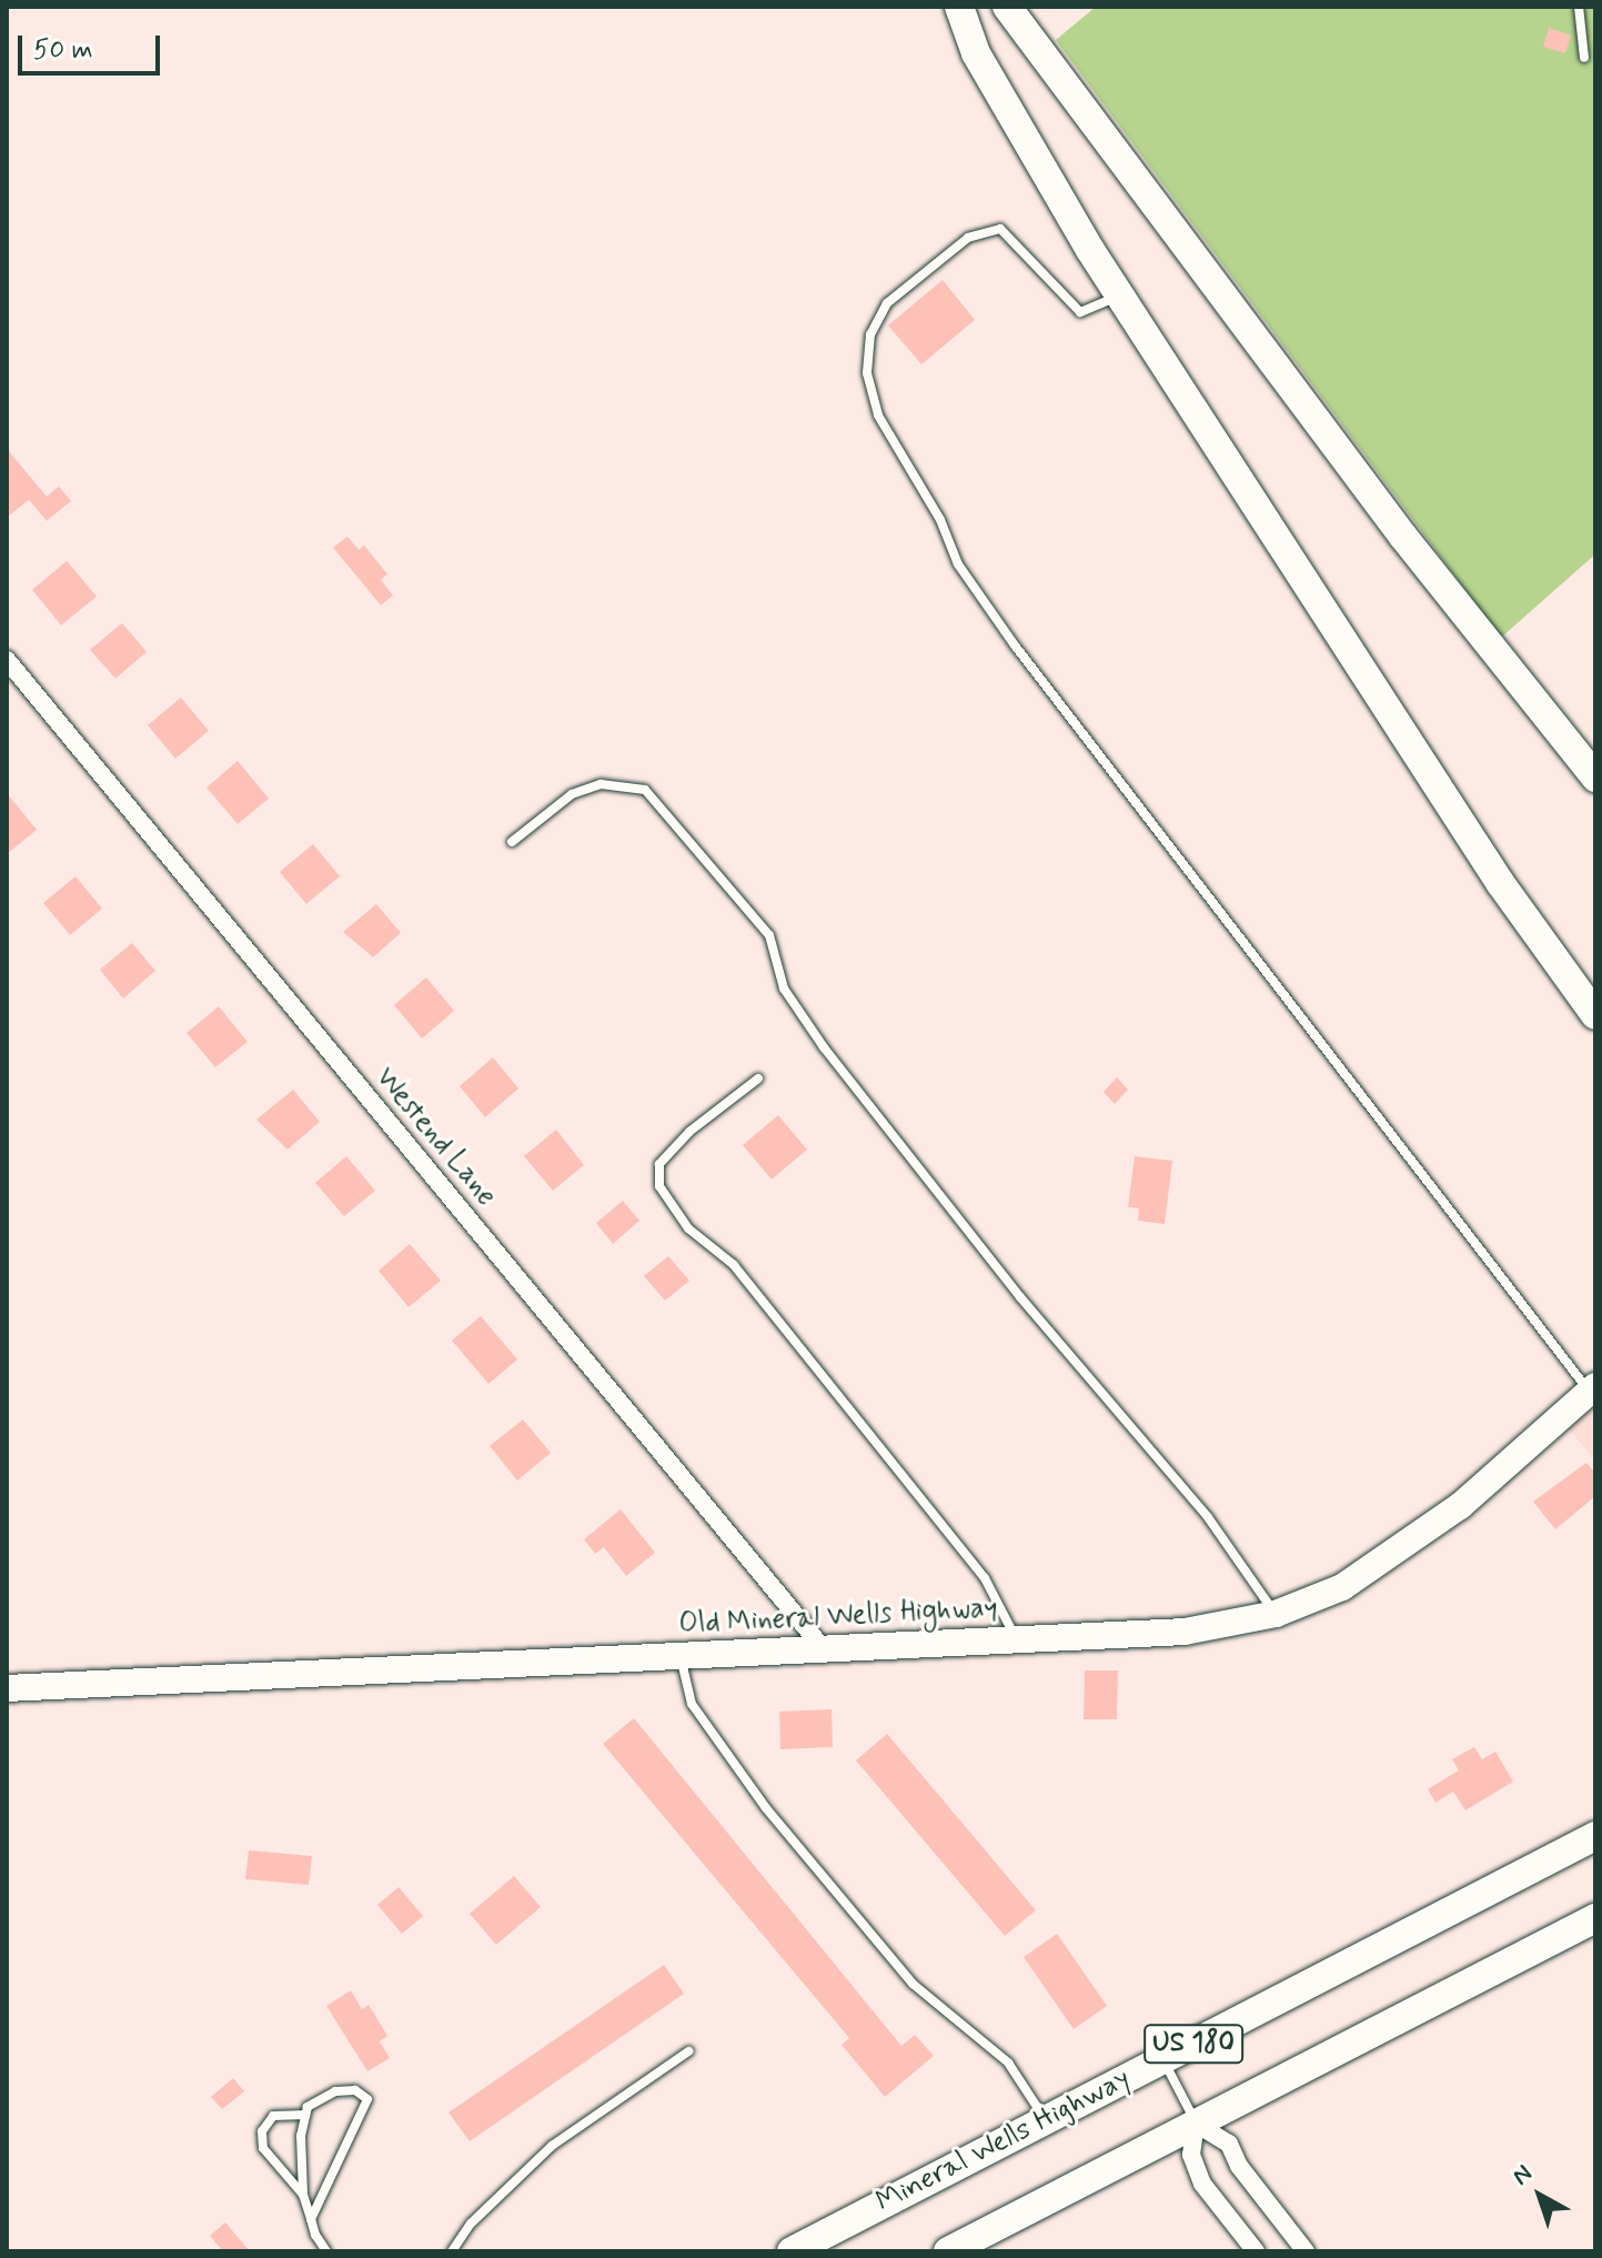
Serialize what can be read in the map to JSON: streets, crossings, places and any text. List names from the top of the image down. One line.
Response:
{"streets":{"main road":["US 180","Mineral Wells Highway"],"street":["Westend Lane","Old Mineral Wells Highway"]},"crossings":[["Westend Lane","Old Mineral Wells Highway"]],"scale_bar":"50 m","north":"top left"}
